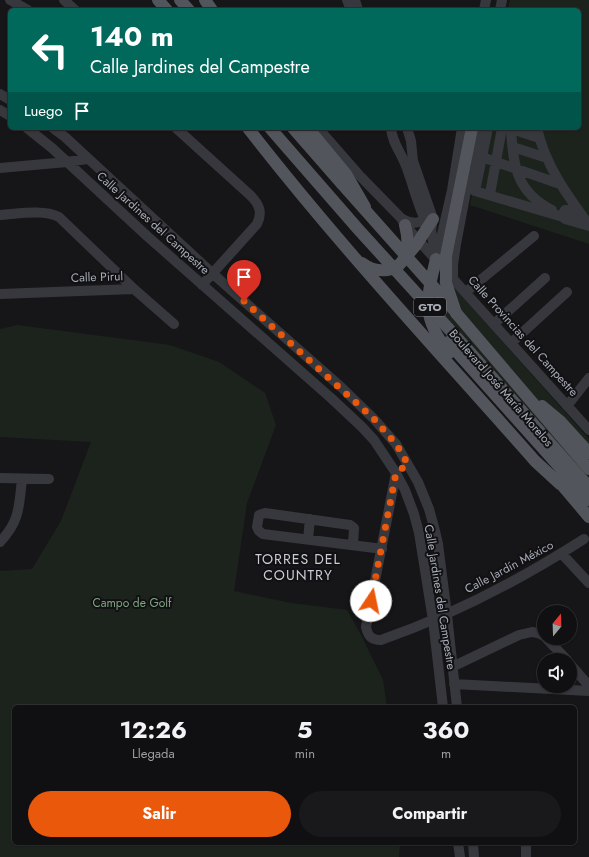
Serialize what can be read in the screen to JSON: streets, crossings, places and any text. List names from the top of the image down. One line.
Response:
{"streets":{"main road":["GTO","Boulevard José María Morelos"],"street":["Calle Jardines del Campestre","Calle Pirul","Calle Provincias del Campestre","Calle Jardín México"]},"crossings":[["Calle Jardines del Campestre","Calle Jardín México"]],"districts":["TORRES DEL COUNTRY"],"parks":["Campo de Golf"],"north":"top","page":{"turn":["140 m","Calle Jardines del Campestre"],"then":"Luego","eta":["12:26","Llegada","5","min","360","m"],"buttons":["Salir","Compartir"]}}
